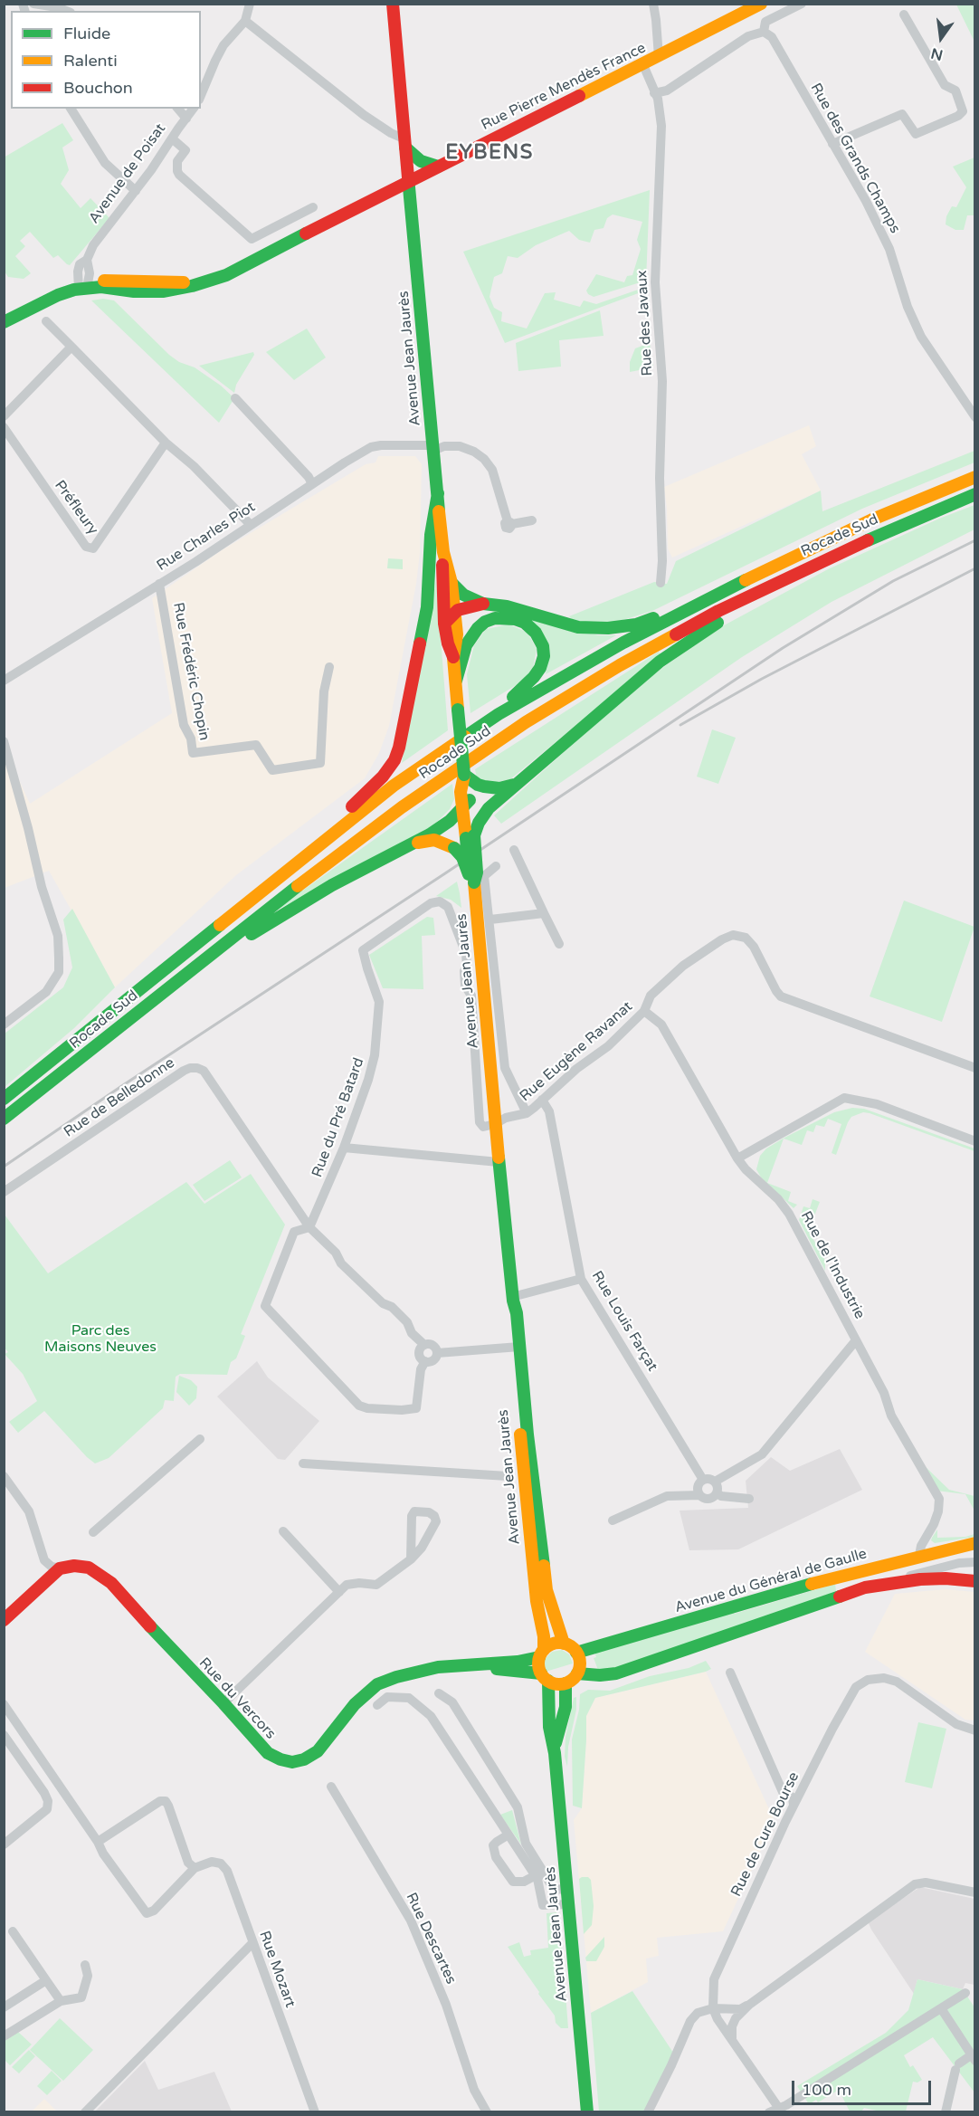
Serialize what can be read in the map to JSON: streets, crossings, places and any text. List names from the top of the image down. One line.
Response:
{"streets":{"main road":["Rue Pierre Mendès France","Avenue Jean Jaurès","Rocade Sud","Avenue du Général de Gaulle","Rue du Vercors"],"street":["Rue des Grands Champs","Avenue de Poisat","Rue des Javaux","Préfleury","Rue Charles Piot","Rue Frédéric Chopin","Rue Eugène Ravanat","Rue de Belledonne","Rue du Pré Batard","Rue de l'Industrie","Rue Louis Farçat","Rue de Cure Bourse","Rue Descartes","Rue Mozart"]},"crossings":[["Rue Pierre Mendès France","Avenue de Poisat"],["Rue Pierre Mendès France","Rue des Javaux"],["Rue Pierre Mendès France","Avenue Jean Jaurès"],["Avenue Jean Jaurès","Rue Charles Piot"],["Avenue Jean Jaurès","Rue Eugène Ravanat"],["Avenue Jean Jaurès","Rue du Pré Batard"],["Avenue Jean Jaurès","Avenue du Général de Gaulle"],["Avenue Jean Jaurès","Rue du Vercors"],["Rue Charles Piot","Rue Frédéric Chopin"],["Rue Eugène Ravanat","Rue de l'Industrie"],["Rue Eugène Ravanat","Rue Louis Farçat"],["Rue de Belledonne","Rue du Pré Batard"],["Rue de l'Industrie","Avenue du Général de Gaulle"],["Avenue du Général de Gaulle","Rue du Vercors"]],"districts":["EYBENS"],"parks":["Parc des Maisons Neuves"],"legend":["Fluide","Ralenti","Bouchon"],"scale_bar":"100 m","north":"bottom"}
